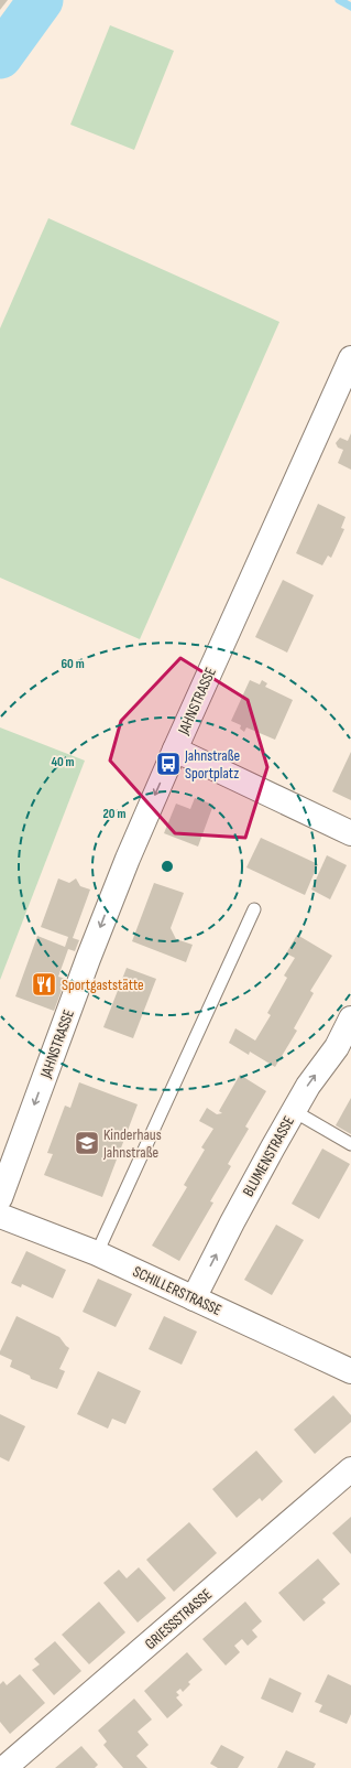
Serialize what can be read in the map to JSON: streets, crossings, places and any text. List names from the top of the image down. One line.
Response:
{"streets":{"street":["JAHNSTRASSE","BLUMENSTRASSE","SCHILLERSTRASSE","GRIESSSTRASSE"]},"crossings":[["BLUMENSTRASSE","SCHILLERSTRASSE"]],"one_way":["JAHNSTRASSE","BLUMENSTRASSE"],"places":{"bus stop":["Jahnstraße Sportplatz"],"restaurant":["Sportgaststätte"],"school or university":["Kinderhaus Jahnstraße"]},"rings":["60 m","40 m","20 m"]}
